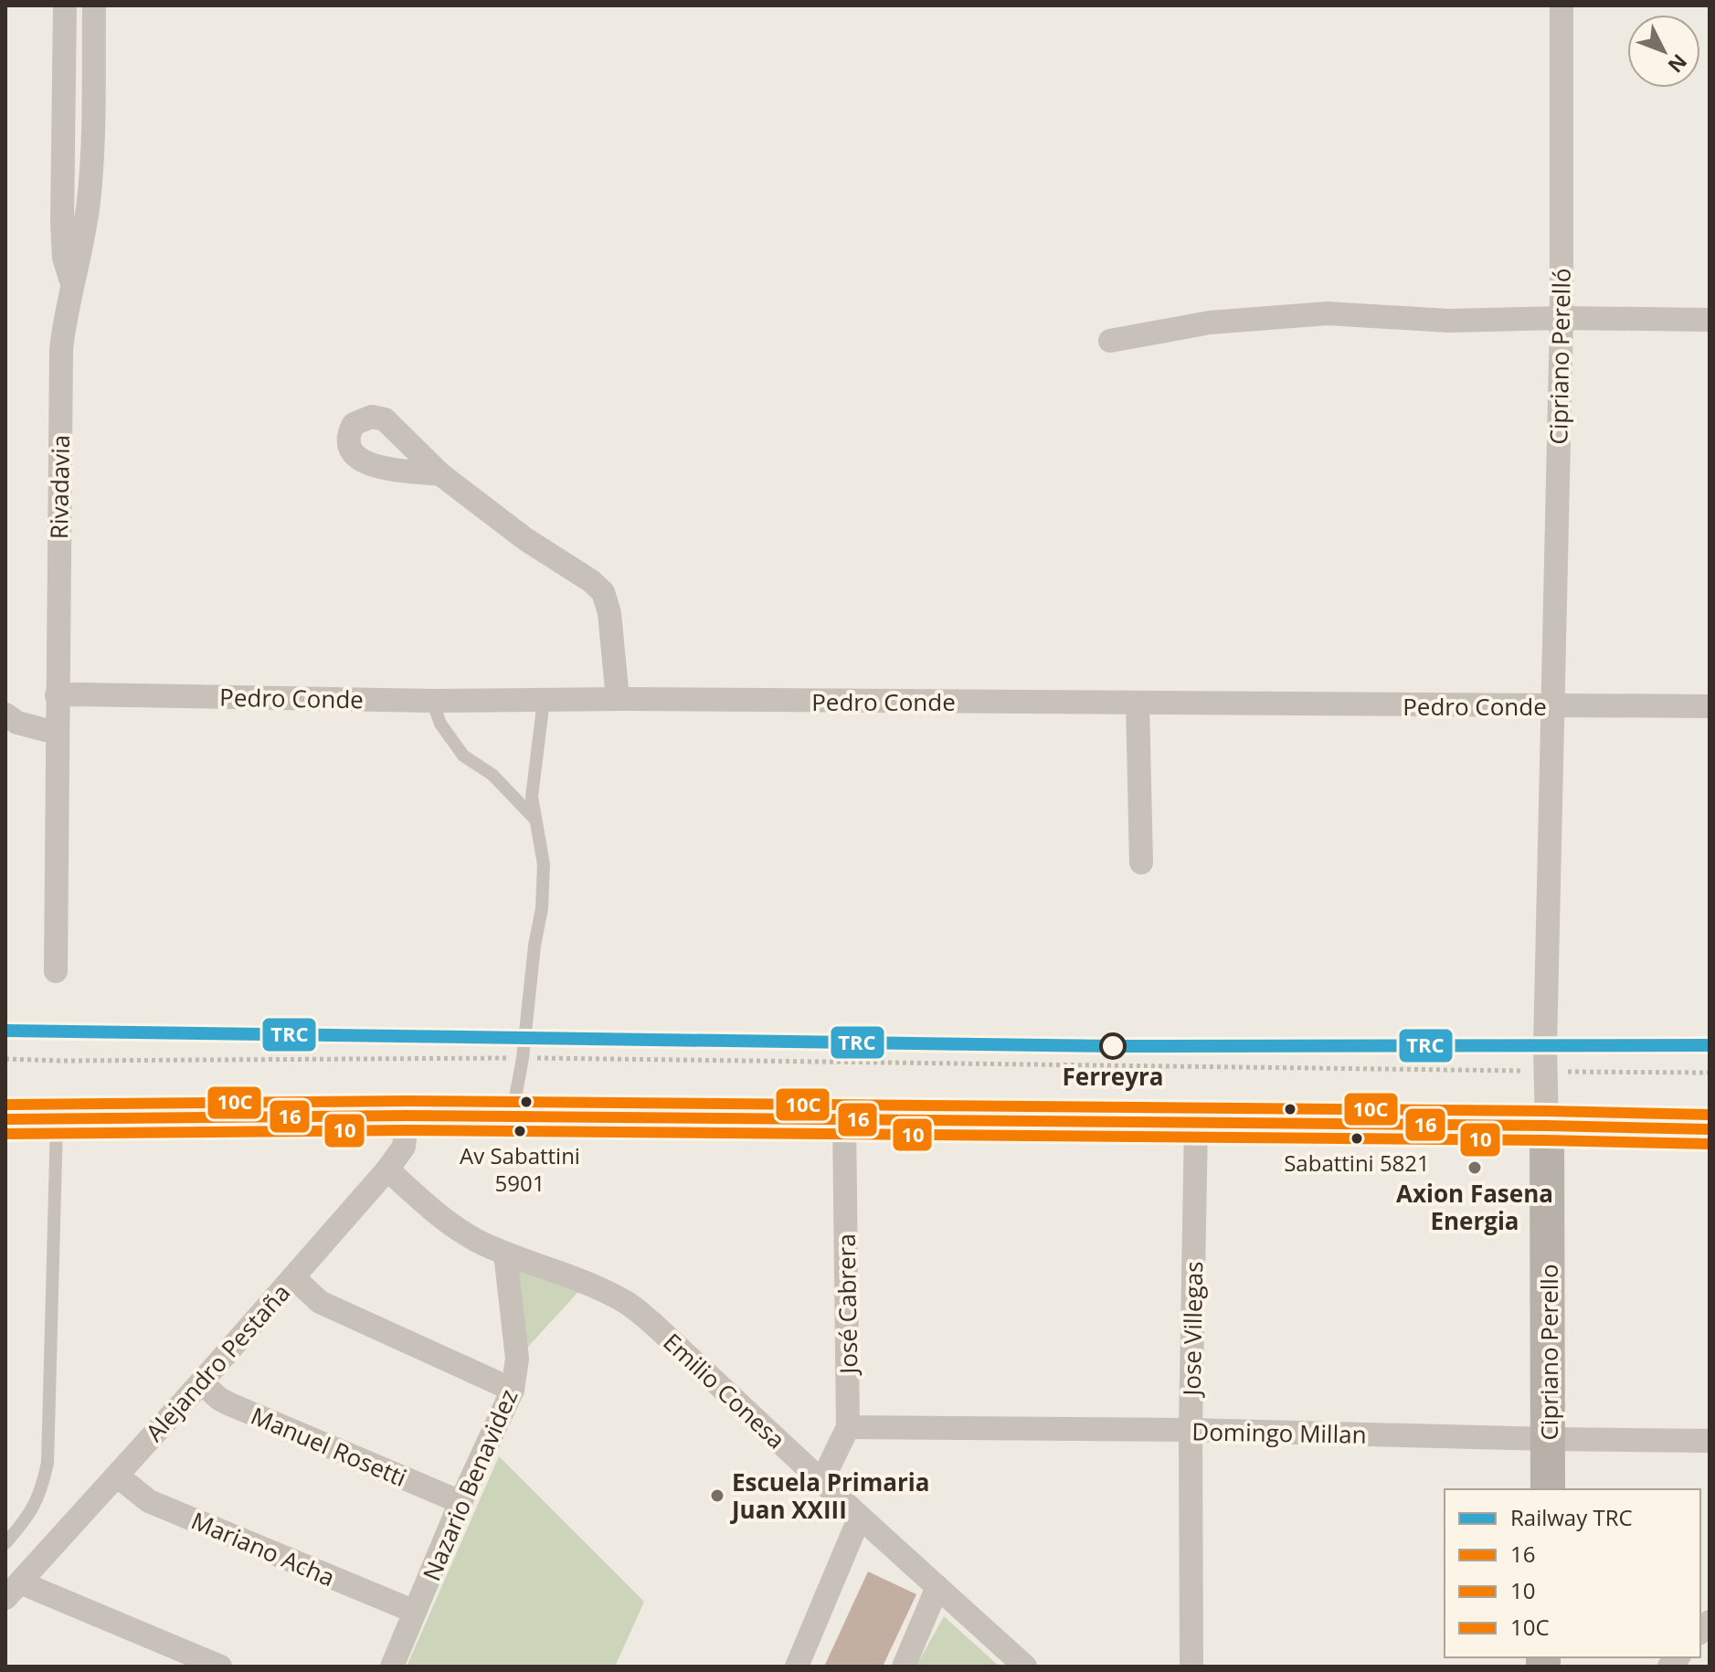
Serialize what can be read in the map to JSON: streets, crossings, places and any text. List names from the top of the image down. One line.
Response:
{"streets":{"main road":["Cipriano Perello"],"street":["Cipriano Perelló","Rivadavia","Pedro Conde","José Cabrera","Jose Villegas","Alejandro Pestaña","Emilio Conesa","Domingo Millan","Manuel Rosetti","Nazario Benavidez","Mariano Acha"]},"crossings":[["Cipriano Perelló","Pedro Conde"],["Cipriano Perelló","Cipriano Perello"],["Rivadavia","Pedro Conde"],["José Cabrera","Emilio Conesa"],["José Cabrera","Domingo Millan"],["Jose Villegas","Domingo Millan"],["Cipriano Perello","Domingo Millan"],["Alejandro Pestaña","Emilio Conesa"],["Alejandro Pestaña","Manuel Rosetti"],["Alejandro Pestaña","Mariano Acha"],["Emilio Conesa","Nazario Benavidez"],["Manuel Rosetti","Nazario Benavidez"],["Nazario Benavidez","Mariano Acha"]],"places":["Ferreyra","Av Sabattini 5901","Sabattini 5821","Axion Fasena Energia","Escuela Primaria Juan XXIII"],"lines":["rail line TRC","transit line 10C","transit line 16","transit line 10"],"legend":["Railway TRC","16","10","10C"],"north":"bottom right"}
